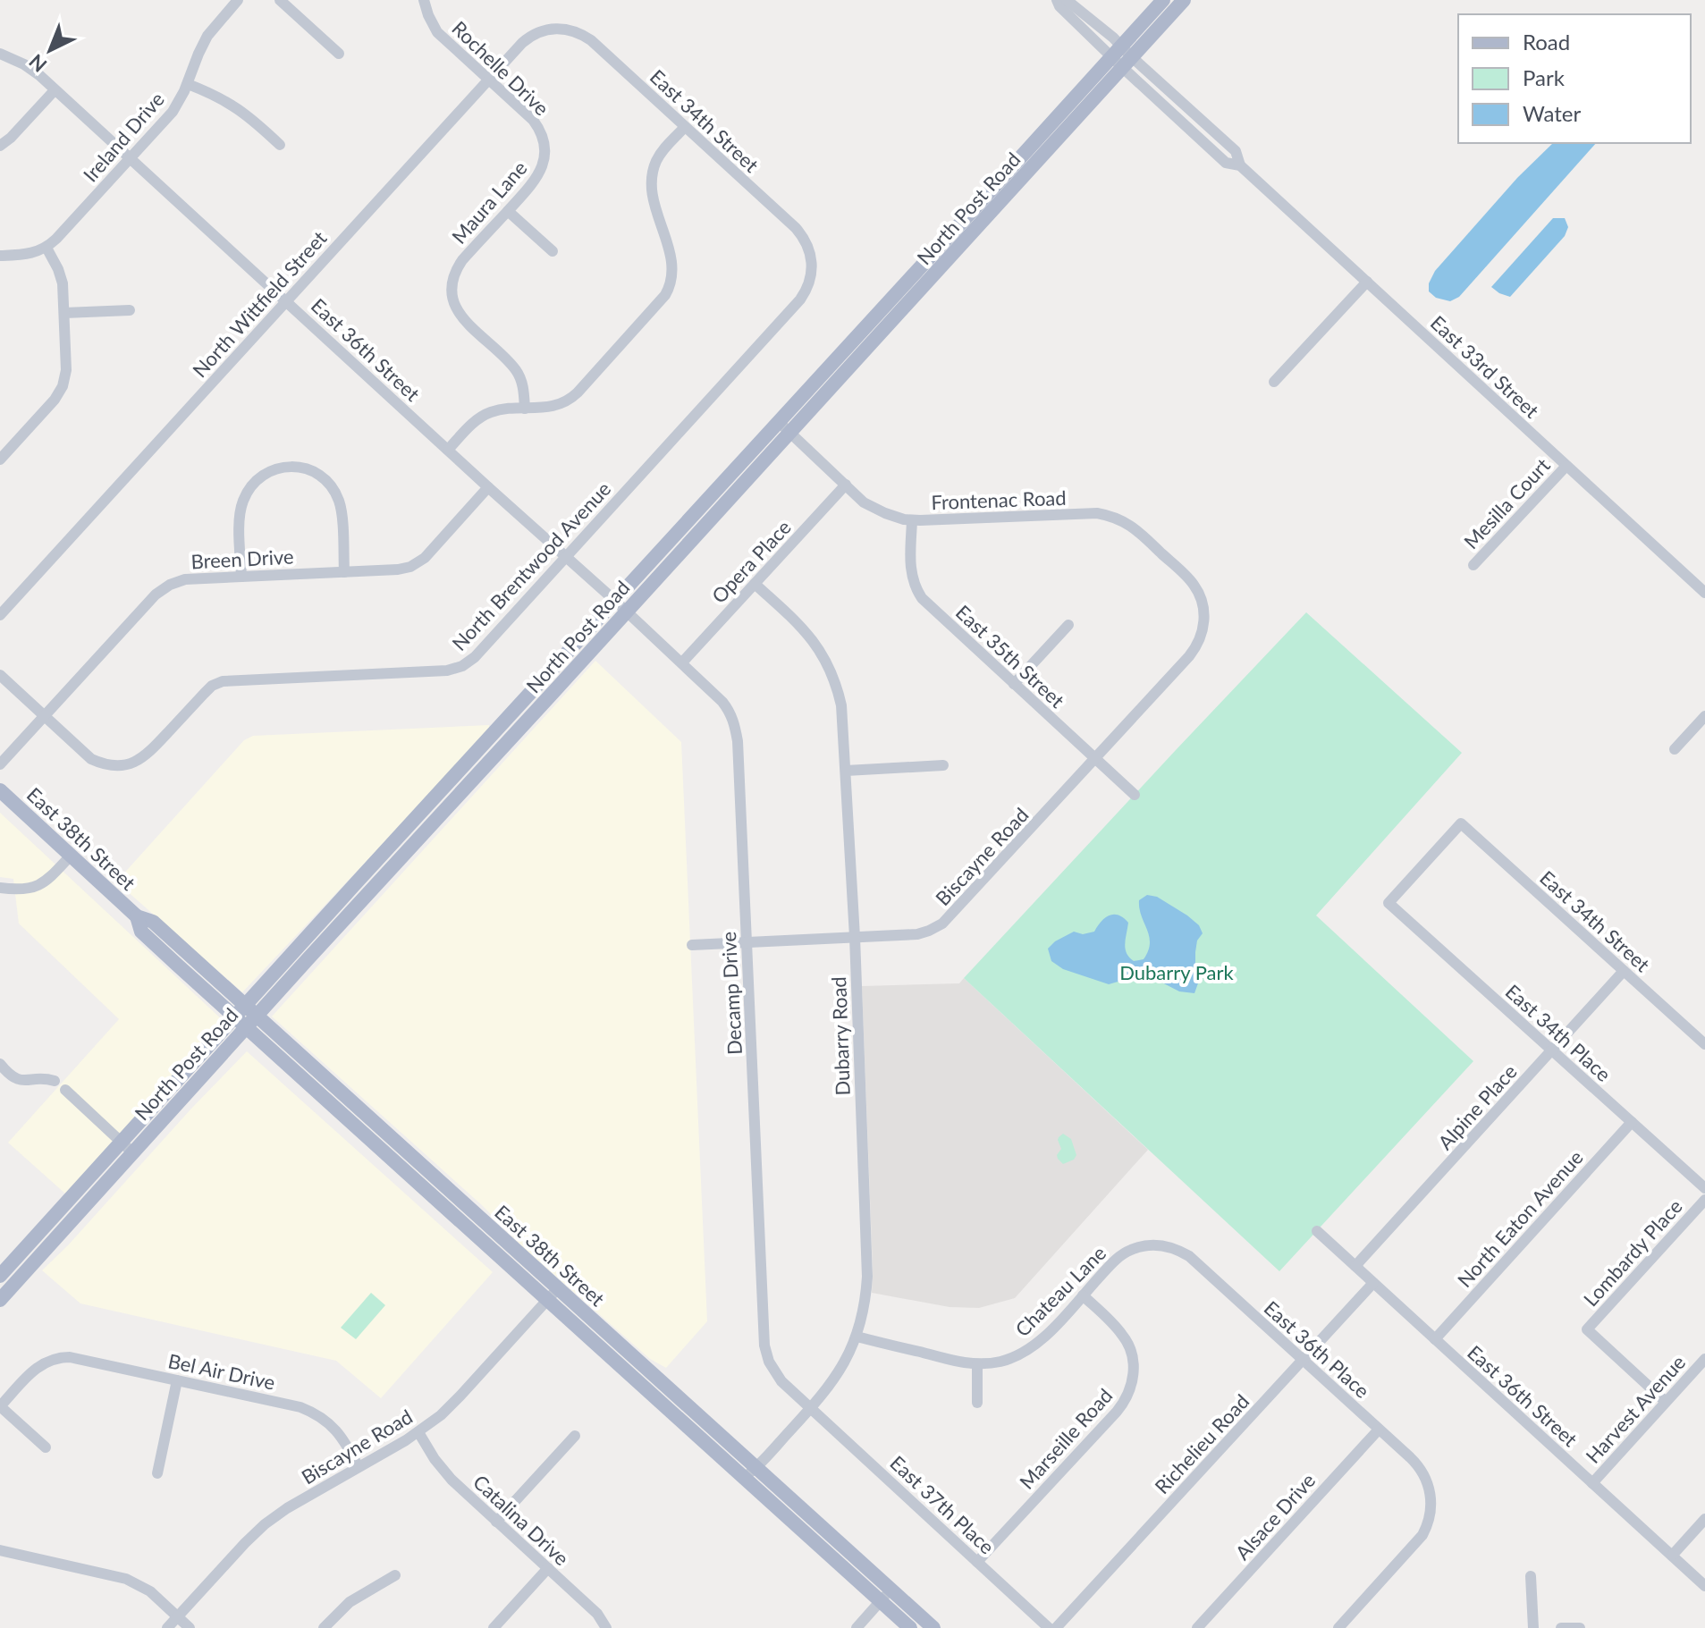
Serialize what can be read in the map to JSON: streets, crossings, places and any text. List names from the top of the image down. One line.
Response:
{"streets":{"main road":["North Post Road","East 38th Street"],"street":["Rochelle Drive","East 34th Street","Ireland Drive","Maura Lane","North Wittfield Street","East 36th Street","East 33rd Street","Frontenac Road","Mesilla Court","Breen Drive","Opera Place","North Brentwood Avenue","East 35th Street","Biscayne Road","Decamp Drive","East 34th Place","Dubarry Road","Alpine Place","North Eaton Avenue","Lombardy Place","Chateau Lane","East 36th Place","Bel Air Drive","Harvest Avenue","Marseille Road","Richelieu Road","East 37th Place","Alsace Drive","Catalina Drive"]},"crossings":[["Rochelle Drive","Maura Lane"],["Rochelle Drive","North Wittfield Street"],["East 34th Street","North Wittfield Street"],["East 34th Street","North Brentwood Avenue"],["East 34th Street","East 34th Place"],["East 34th Street","Alpine Place"],["Ireland Drive","East 36th Street"],["North Post Road","East 36th Street"],["North Post Road","East 33rd Street"],["North Post Road","Frontenac Road"],["North Post Road","East 38th Street"],["North Post Road","Decamp Drive"],["North Wittfield Street","East 36th Street"],["East 36th Street","Breen Drive"],["East 36th Street","North Brentwood Avenue"],["East 36th Street","Decamp Drive"],["East 36th Street","Alpine Place"],["East 36th Street","North Eaton Avenue"],["East 36th Street","Harvest Avenue"],["East 36th Street","Richelieu Road"],["East 33rd Street","Mesilla Court"],["Frontenac Road","Opera Place"],["Frontenac Road","East 35th Street"],["Frontenac Road","Biscayne Road"],["Breen Drive","North Brentwood Avenue"],["Opera Place","Decamp Drive"],["Opera Place","Dubarry Road"],["East 35th Street","Biscayne Road"],["East 38th Street","Biscayne Road"],["East 38th Street","Dubarry Road"],["Biscayne Road","Decamp Drive"],["Biscayne Road","Dubarry Road"],["Biscayne Road","Bel Air Drive"],["Biscayne Road","Catalina Drive"],["Decamp Drive","Dubarry Road"],["Decamp Drive","East 37th Place"],["East 34th Place","Alpine Place"],["East 34th Place","North Eaton Avenue"],["Dubarry Road","Chateau Lane"],["Dubarry Road","East 37th Place"],["Lombardy Place","Harvest Avenue"],["Chateau Lane","East 36th Place"],["Chateau Lane","Marseille Road"],["East 36th Place","Richelieu Road"],["East 36th Place","Alsace Drive"],["Marseille Road","East 37th Place"]],"parks":["Dubarry Park"],"legend":["Road","Park","Water"],"north":"bottom left"}
